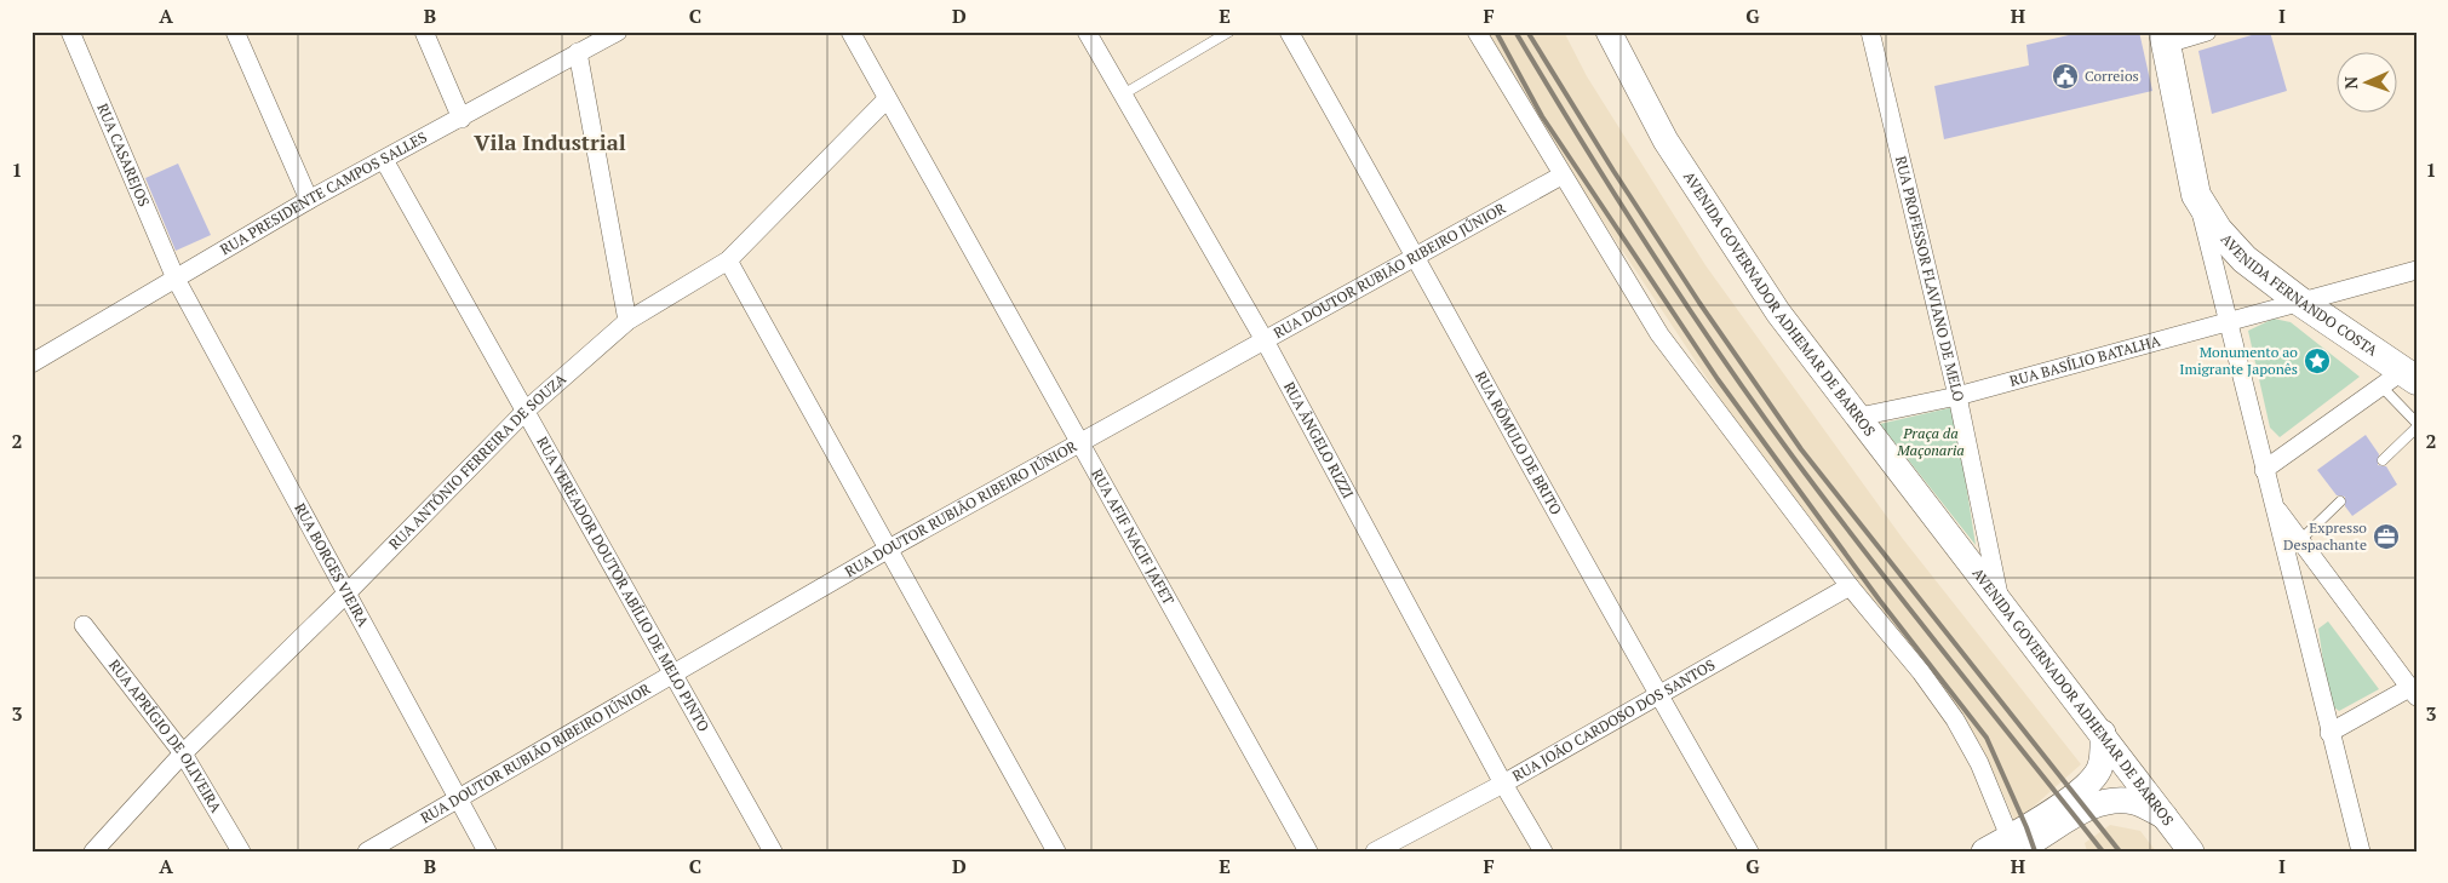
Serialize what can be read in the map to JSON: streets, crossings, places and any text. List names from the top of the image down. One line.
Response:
{"streets":{"main road":["AVENIDA FERNANDO COSTA","AVENIDA GOVERNADOR ADHEMAR DE BARROS"],"street":["RUA CASAREJOS","RUA PRESIDENTE CAMPOS SALLES","RUA DOUTOR RUBIÃO RIBEIRO JÚNIOR","RUA PROFESSOR FLAVIANO DE MELO","RUA BASÍLIO BATALHA","RUA ÂNGELO RIZZI","RUA RÔMULO DE BRITO","RUA ANTÔNIO FERREIRA DE SOUZA","RUA AFIF NACIF JAFET","RUA BORGES VIEIRA","RUA VEREADOR DOUTOR ABÍLIO DE MELO PINTO","RUA JOÃO CARDOSO DOS SANTOS","RUA APRÍGIO DE OLIVEIRA"]},"crossings":[["RUA CASAREJOS","RUA PRESIDENTE CAMPOS SALLES"],["RUA CASAREJOS","RUA BORGES VIEIRA"],["RUA PRESIDENTE CAMPOS SALLES","RUA BORGES VIEIRA"],["RUA PRESIDENTE CAMPOS SALLES","RUA VEREADOR DOUTOR ABÍLIO DE MELO PINTO"],["RUA DOUTOR RUBIÃO RIBEIRO JÚNIOR","RUA ÂNGELO RIZZI"],["RUA DOUTOR RUBIÃO RIBEIRO JÚNIOR","RUA RÔMULO DE BRITO"],["RUA DOUTOR RUBIÃO RIBEIRO JÚNIOR","RUA AFIF NACIF JAFET"],["RUA DOUTOR RUBIÃO RIBEIRO JÚNIOR","RUA BORGES VIEIRA"],["RUA DOUTOR RUBIÃO RIBEIRO JÚNIOR","RUA VEREADOR DOUTOR ABÍLIO DE MELO PINTO"],["RUA PROFESSOR FLAVIANO DE MELO","AVENIDA GOVERNADOR ADHEMAR DE BARROS"],["RUA PROFESSOR FLAVIANO DE MELO","RUA BASÍLIO BATALHA"],["AVENIDA FERNANDO COSTA","RUA BASÍLIO BATALHA"],["AVENIDA GOVERNADOR ADHEMAR DE BARROS","RUA BASÍLIO BATALHA"],["RUA ÂNGELO RIZZI","RUA JOÃO CARDOSO DOS SANTOS"],["RUA RÔMULO DE BRITO","RUA JOÃO CARDOSO DOS SANTOS"],["RUA ANTÔNIO FERREIRA DE SOUZA","RUA AFIF NACIF JAFET"],["RUA ANTÔNIO FERREIRA DE SOUZA","RUA BORGES VIEIRA"],["RUA ANTÔNIO FERREIRA DE SOUZA","RUA VEREADOR DOUTOR ABÍLIO DE MELO PINTO"],["RUA ANTÔNIO FERREIRA DE SOUZA","RUA APRÍGIO DE OLIVEIRA"]],"districts":["Vila Industrial"],"parks":["Praça da Maçonaria"],"places":{"public building":["Correios"],"place":["Monumento ao Imigrante Japonês"],"office":["Expresso Despachante"]},"north":"left","grid":{"columns":["A","B","C","D","E","F","G","H","I"],"rows":["1","2","3"]}}
